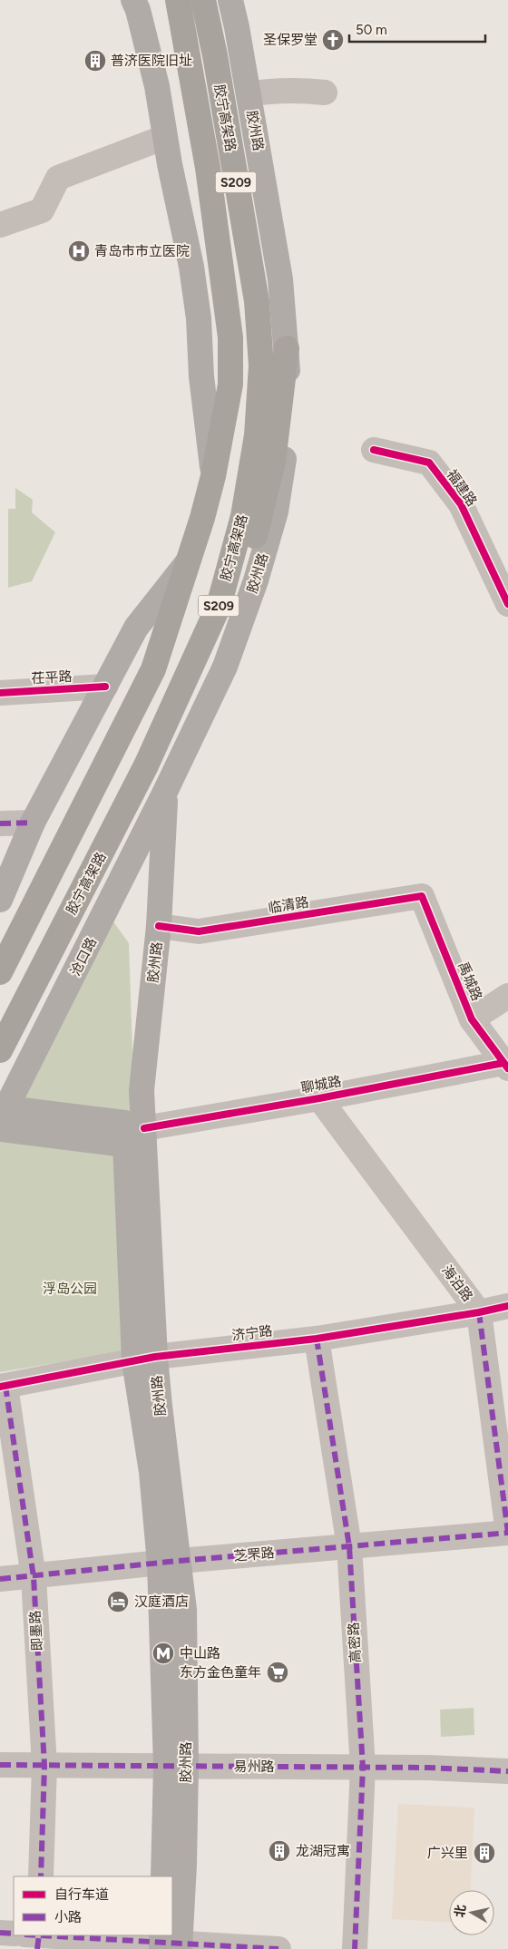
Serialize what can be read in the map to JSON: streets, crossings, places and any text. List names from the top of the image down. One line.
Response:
{"streets":{"highway":["胶宁高架路","S209"],"main road":["胶州路","沧口路","聊城路"],"street":["福建路","茌平路","临清路","禹城路","海泊路","济宁路","芝罘路","即墨路","高密路","易州路"]},"crossings":[["胶州路","临清路"],["胶州路","沧口路"],["胶州路","聊城路"],["胶州路","济宁路"],["胶州路","芝罘路"],["胶州路","易州路"],["临清路","禹城路"],["沧口路","聊城路"],["禹城路","聊城路"],["聊城路","海泊路"],["海泊路","济宁路"],["海泊路","芝罘路"],["济宁路","即墨路"],["济宁路","高密路"],["芝罘路","即墨路"],["芝罘路","高密路"],["即墨路","易州路"],["高密路","易州路"]],"parks":["浮岛公园"],"places":{"church":["圣保罗堂"],"building":["普济医院旧址","龙湖冠寓","广兴里"],"hospital":["青岛市市立医院"],"hotel":["汉庭酒店"],"metro station":["中山路"],"supermarket":["东方金色童年"]},"legend":["自行车道","小路"],"scale_bar":"50 m","north":"left"}
